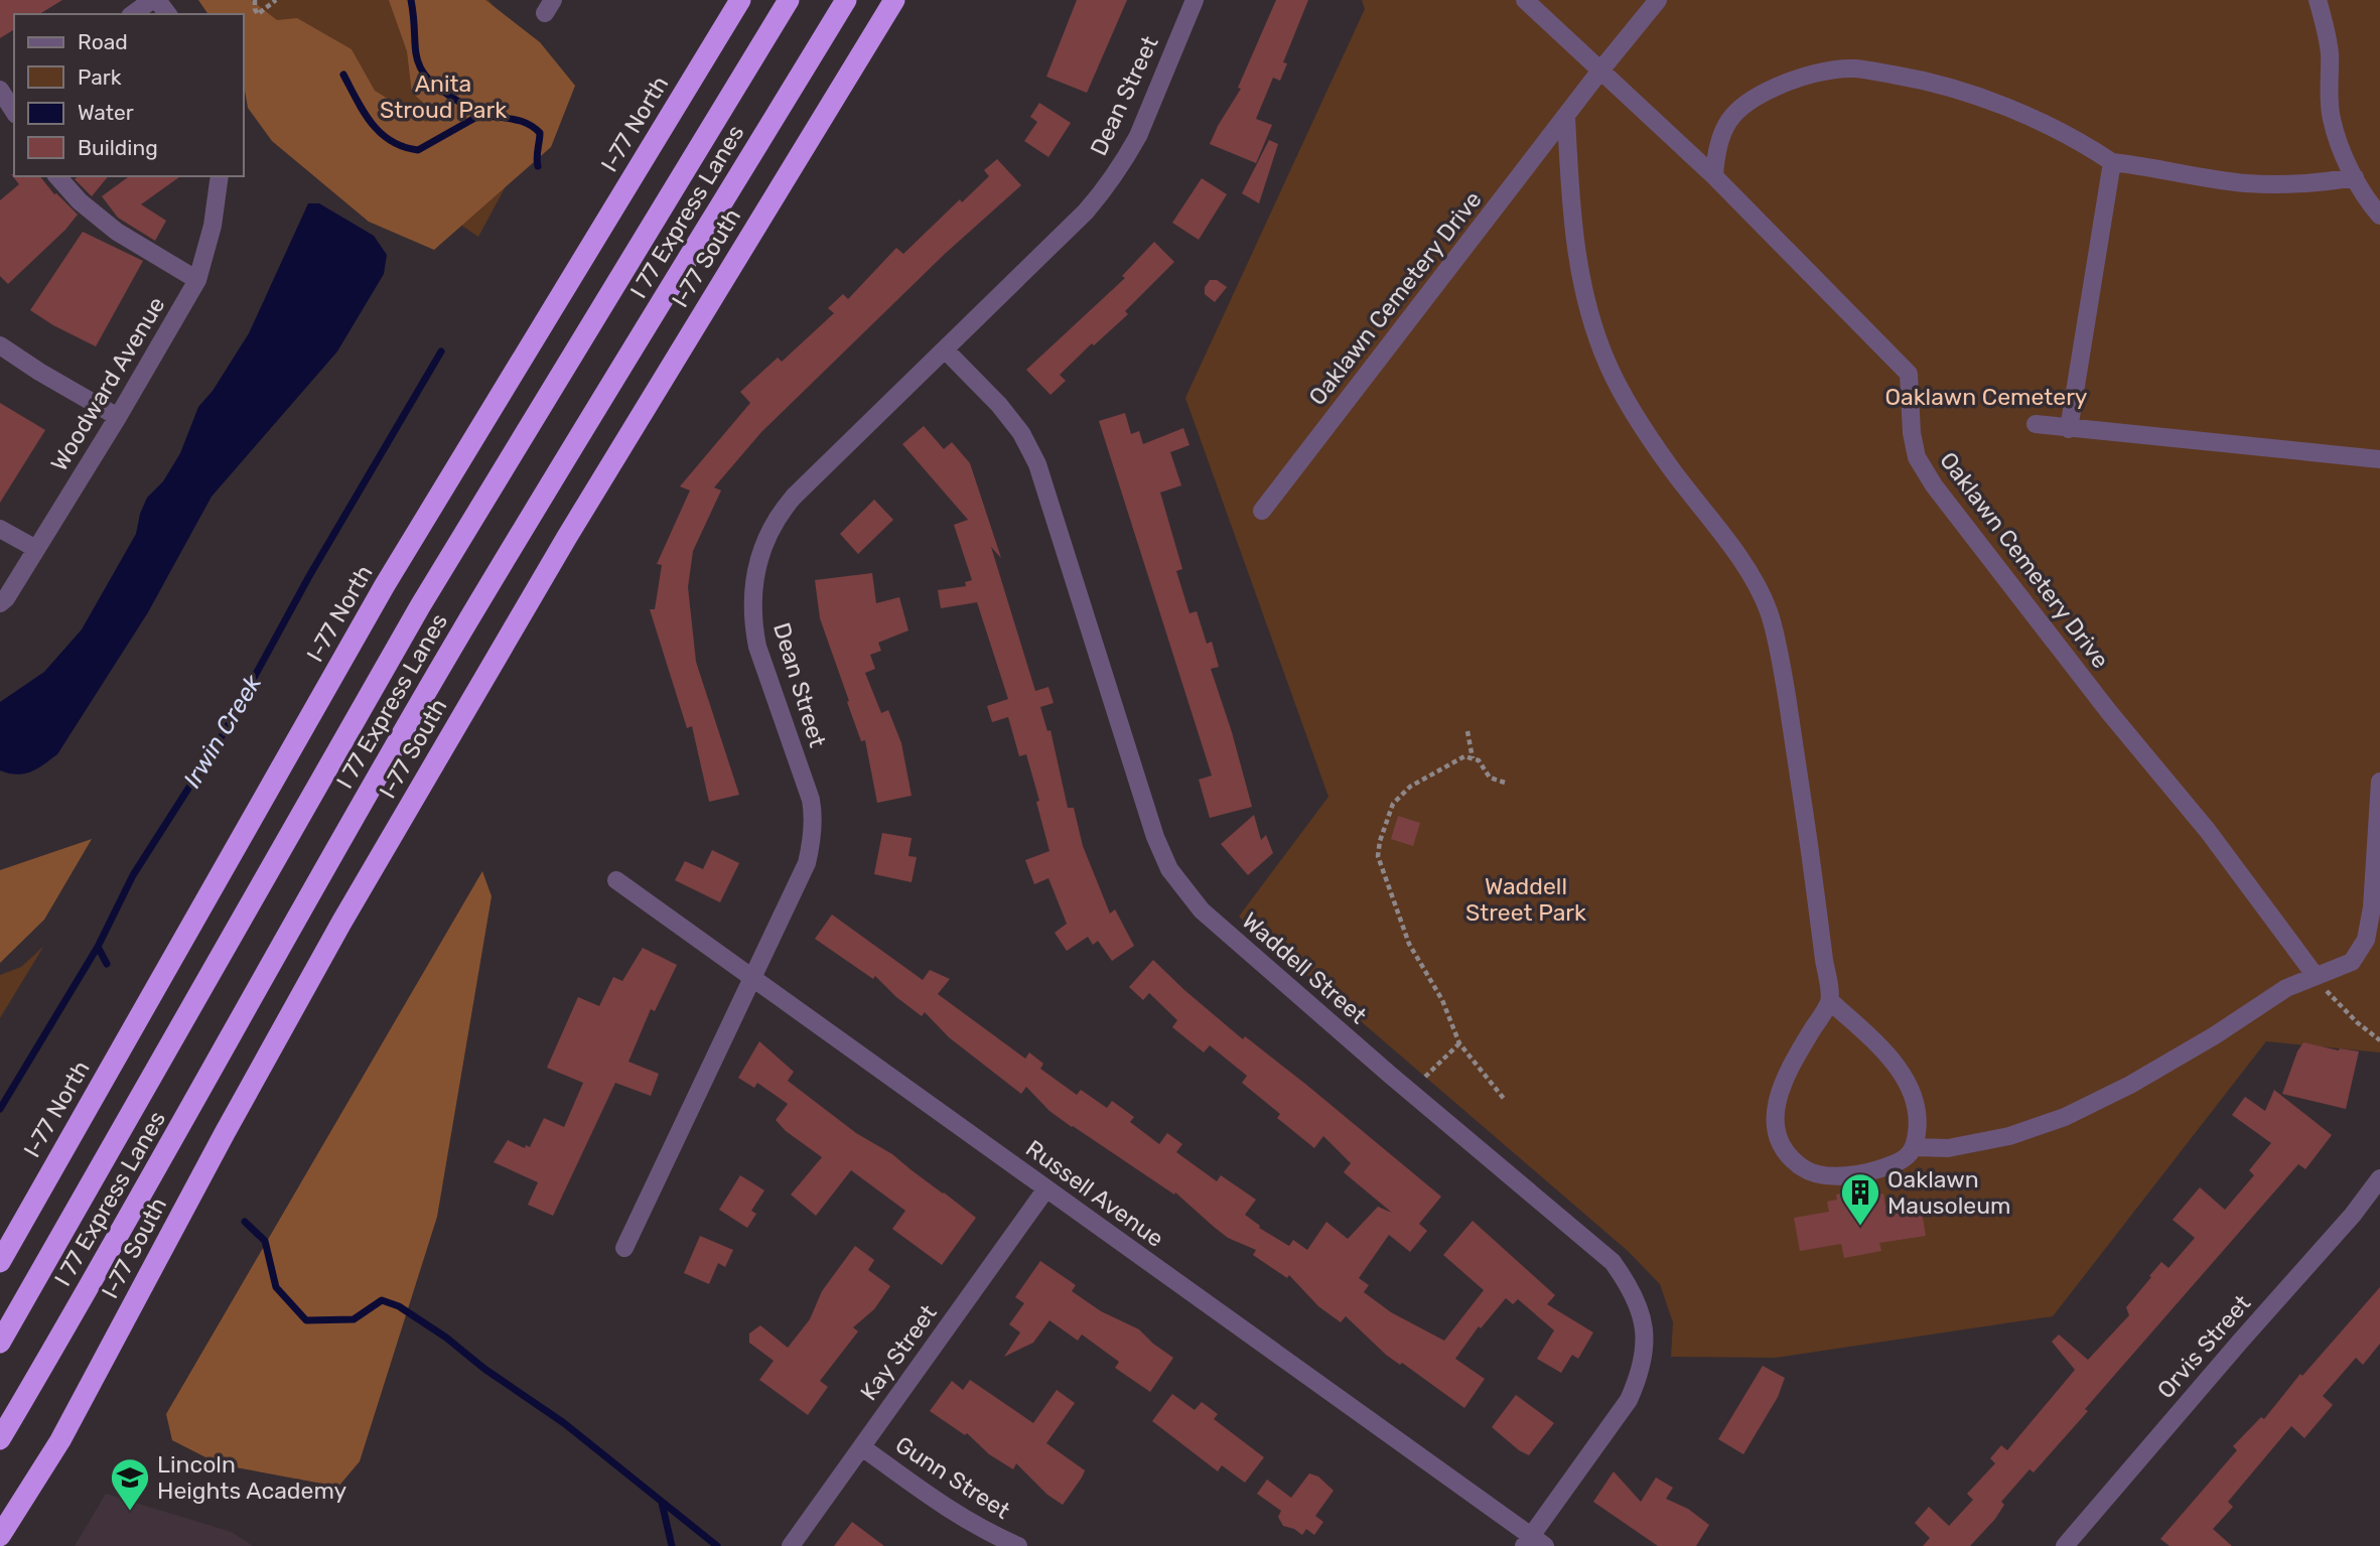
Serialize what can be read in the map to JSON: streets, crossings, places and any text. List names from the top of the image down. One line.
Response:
{"streets":{"highway":["I-77 North","I 77 Express Lanes","I-77 South"],"street":["Dean Street","Oaklawn Cemetery Drive","Woodward Avenue","Waddell Street","Russell Avenue","Orvis Street","Kay Street","Gunn Street"]},"crossings":[["Dean Street","Waddell Street"],["Dean Street","Russell Avenue"],["Waddell Street","Russell Avenue"],["Russell Avenue","Kay Street"],["Kay Street","Gunn Street"]],"water":["Irwin Creek"],"parks":["Anita Stroud Park","Oaklawn Cemetery","Waddell Street Park"],"places":{"building":["Oaklawn Mausoleum"],"school or university":["Lincoln Heights Academy"]},"legend":["Road","Park","Water","Building"]}
